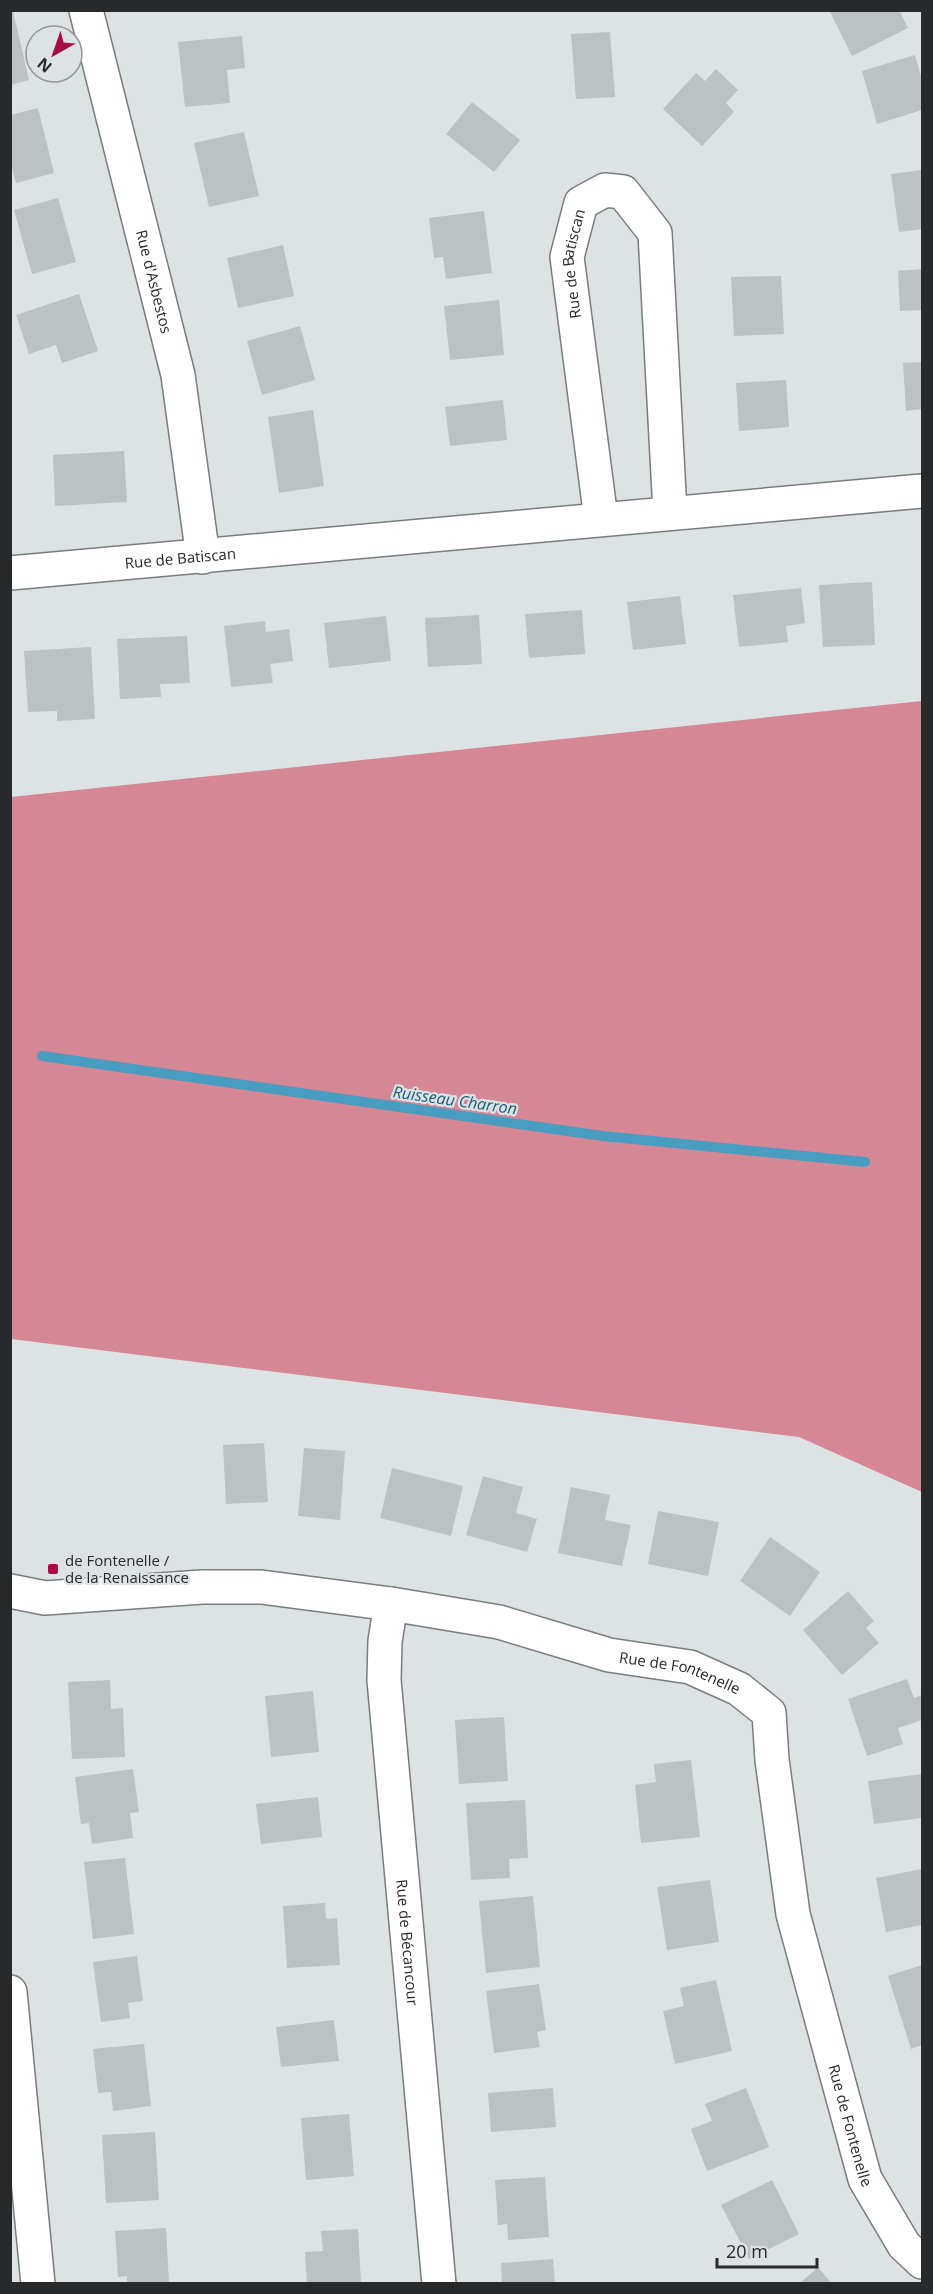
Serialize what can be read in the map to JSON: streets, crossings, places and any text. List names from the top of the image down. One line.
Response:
{"streets":{"street":["Rue de Batiscan","Rue d'Asbestos","Rue de Fontenelle","Rue de Bécancour"]},"crossings":[["Rue de Batiscan","Rue d'Asbestos"],["Rue de Fontenelle","Rue de Bécancour"]],"water":["Ruisseau Charron"],"places":{"transit":["de Fontenelle / de la Renaissance"]},"scale_bar":"20 m","north":"bottom left"}
